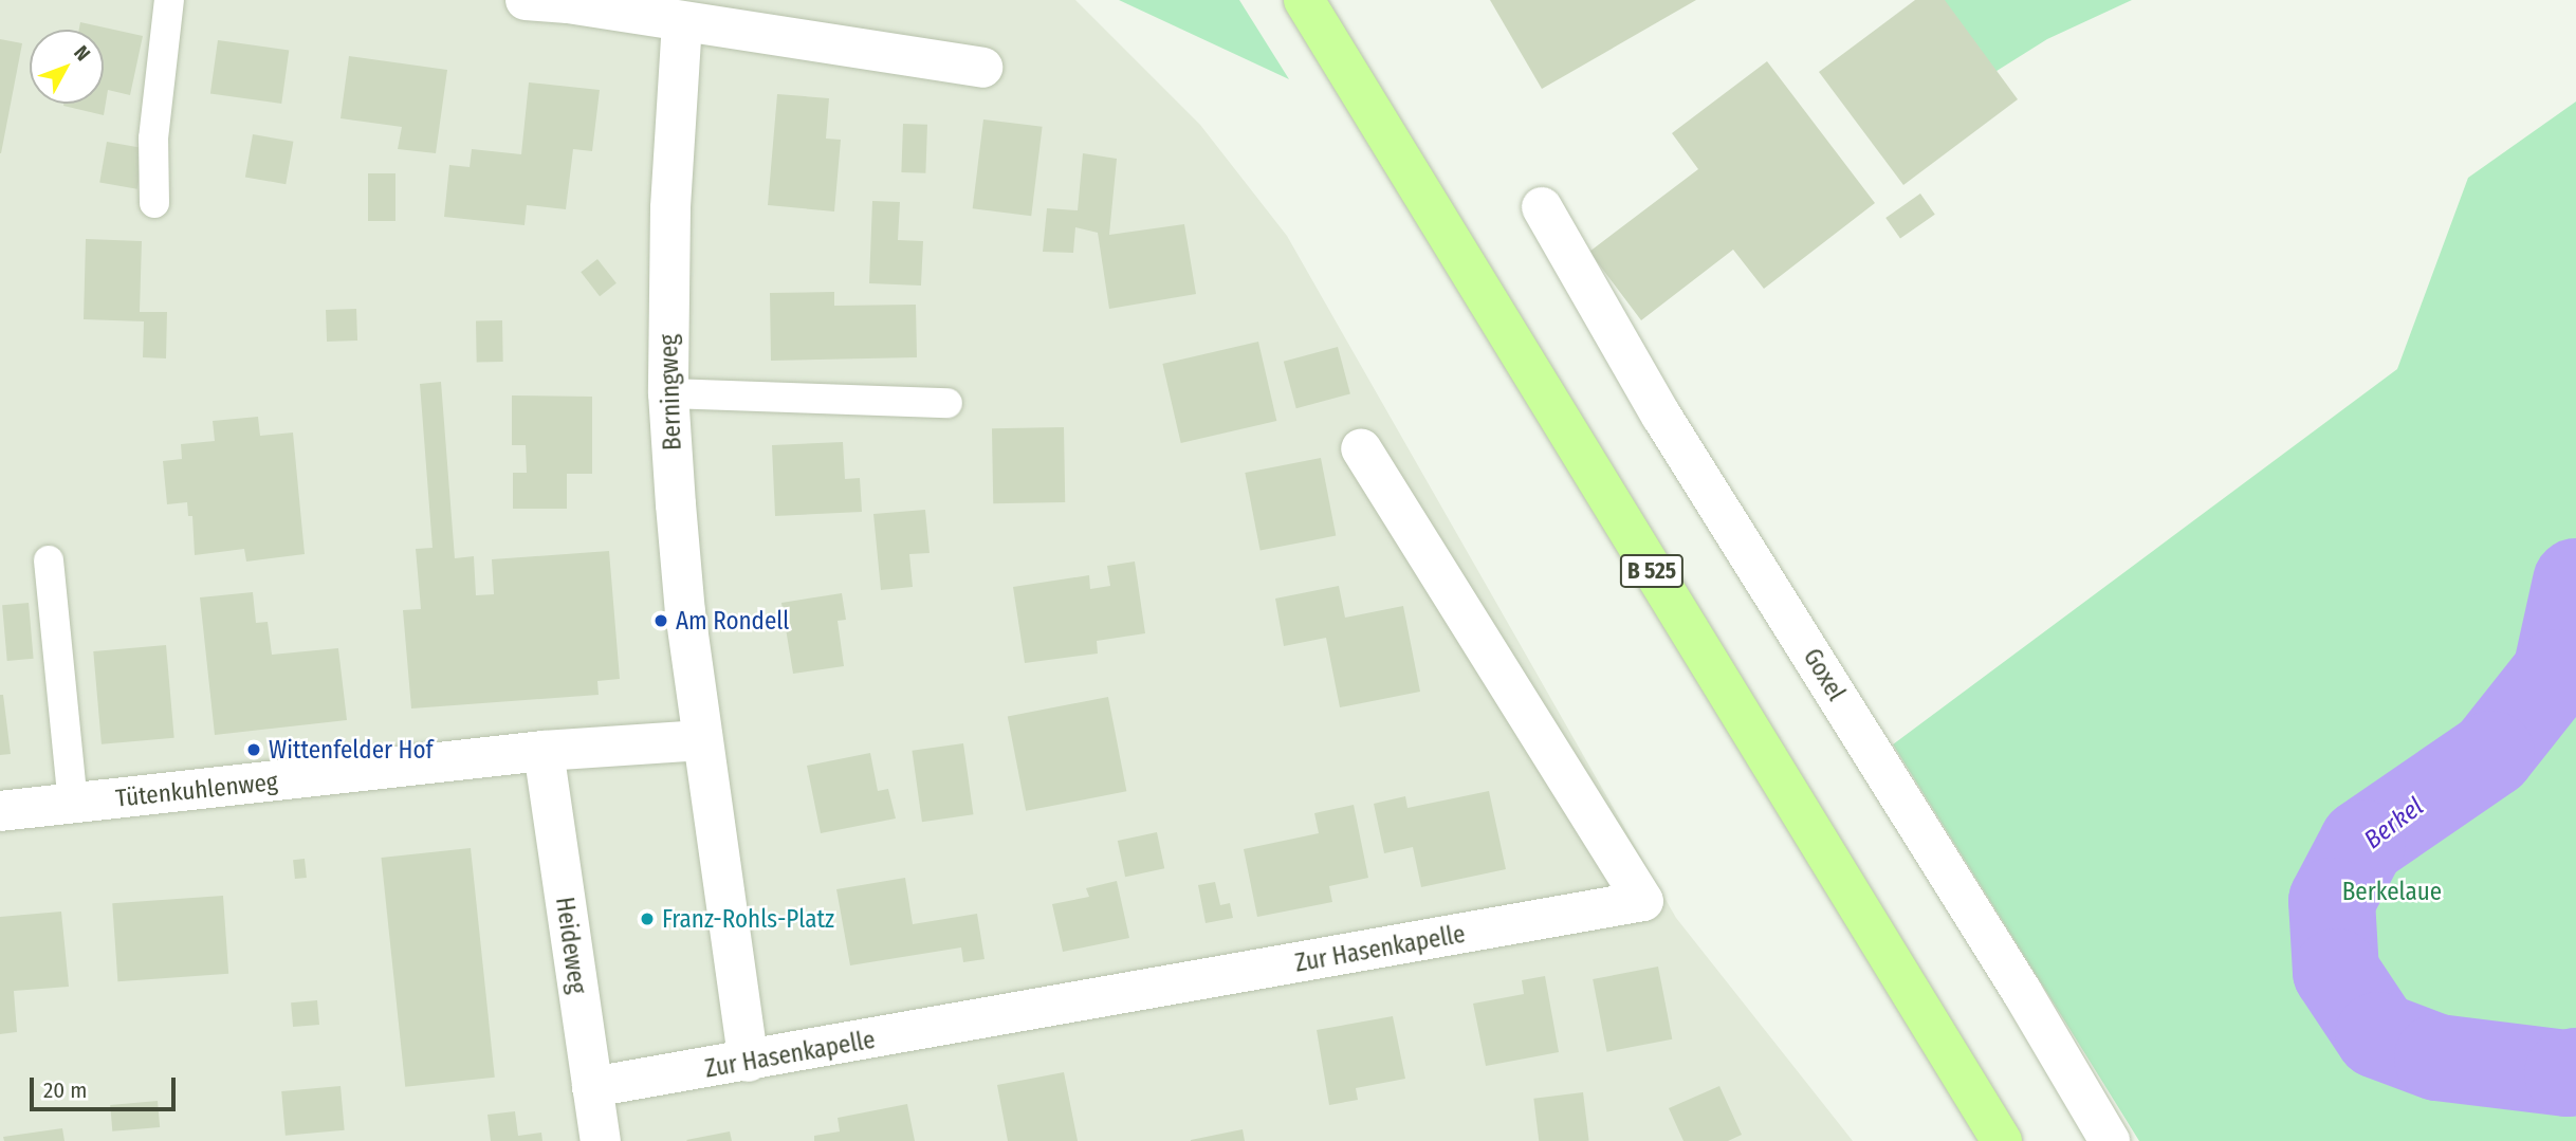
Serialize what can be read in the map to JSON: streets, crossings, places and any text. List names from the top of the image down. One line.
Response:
{"streets":{"main road":["B 525"],"street":["Berningweg","Goxel","Tütenkuhlenweg","Heideweg","Zur Hasenkapelle"]},"crossings":[["Berningweg","Tütenkuhlenweg"],["Berningweg","Zur Hasenkapelle"],["Tütenkuhlenweg","Heideweg"],["Heideweg","Zur Hasenkapelle"]],"water":["Berkel"],"parks":["Berkelaue"],"places":["Am Rondell","Wittenfelder Hof","Franz-Rohls-Platz"],"scale_bar":"20 m","north":"top right"}
